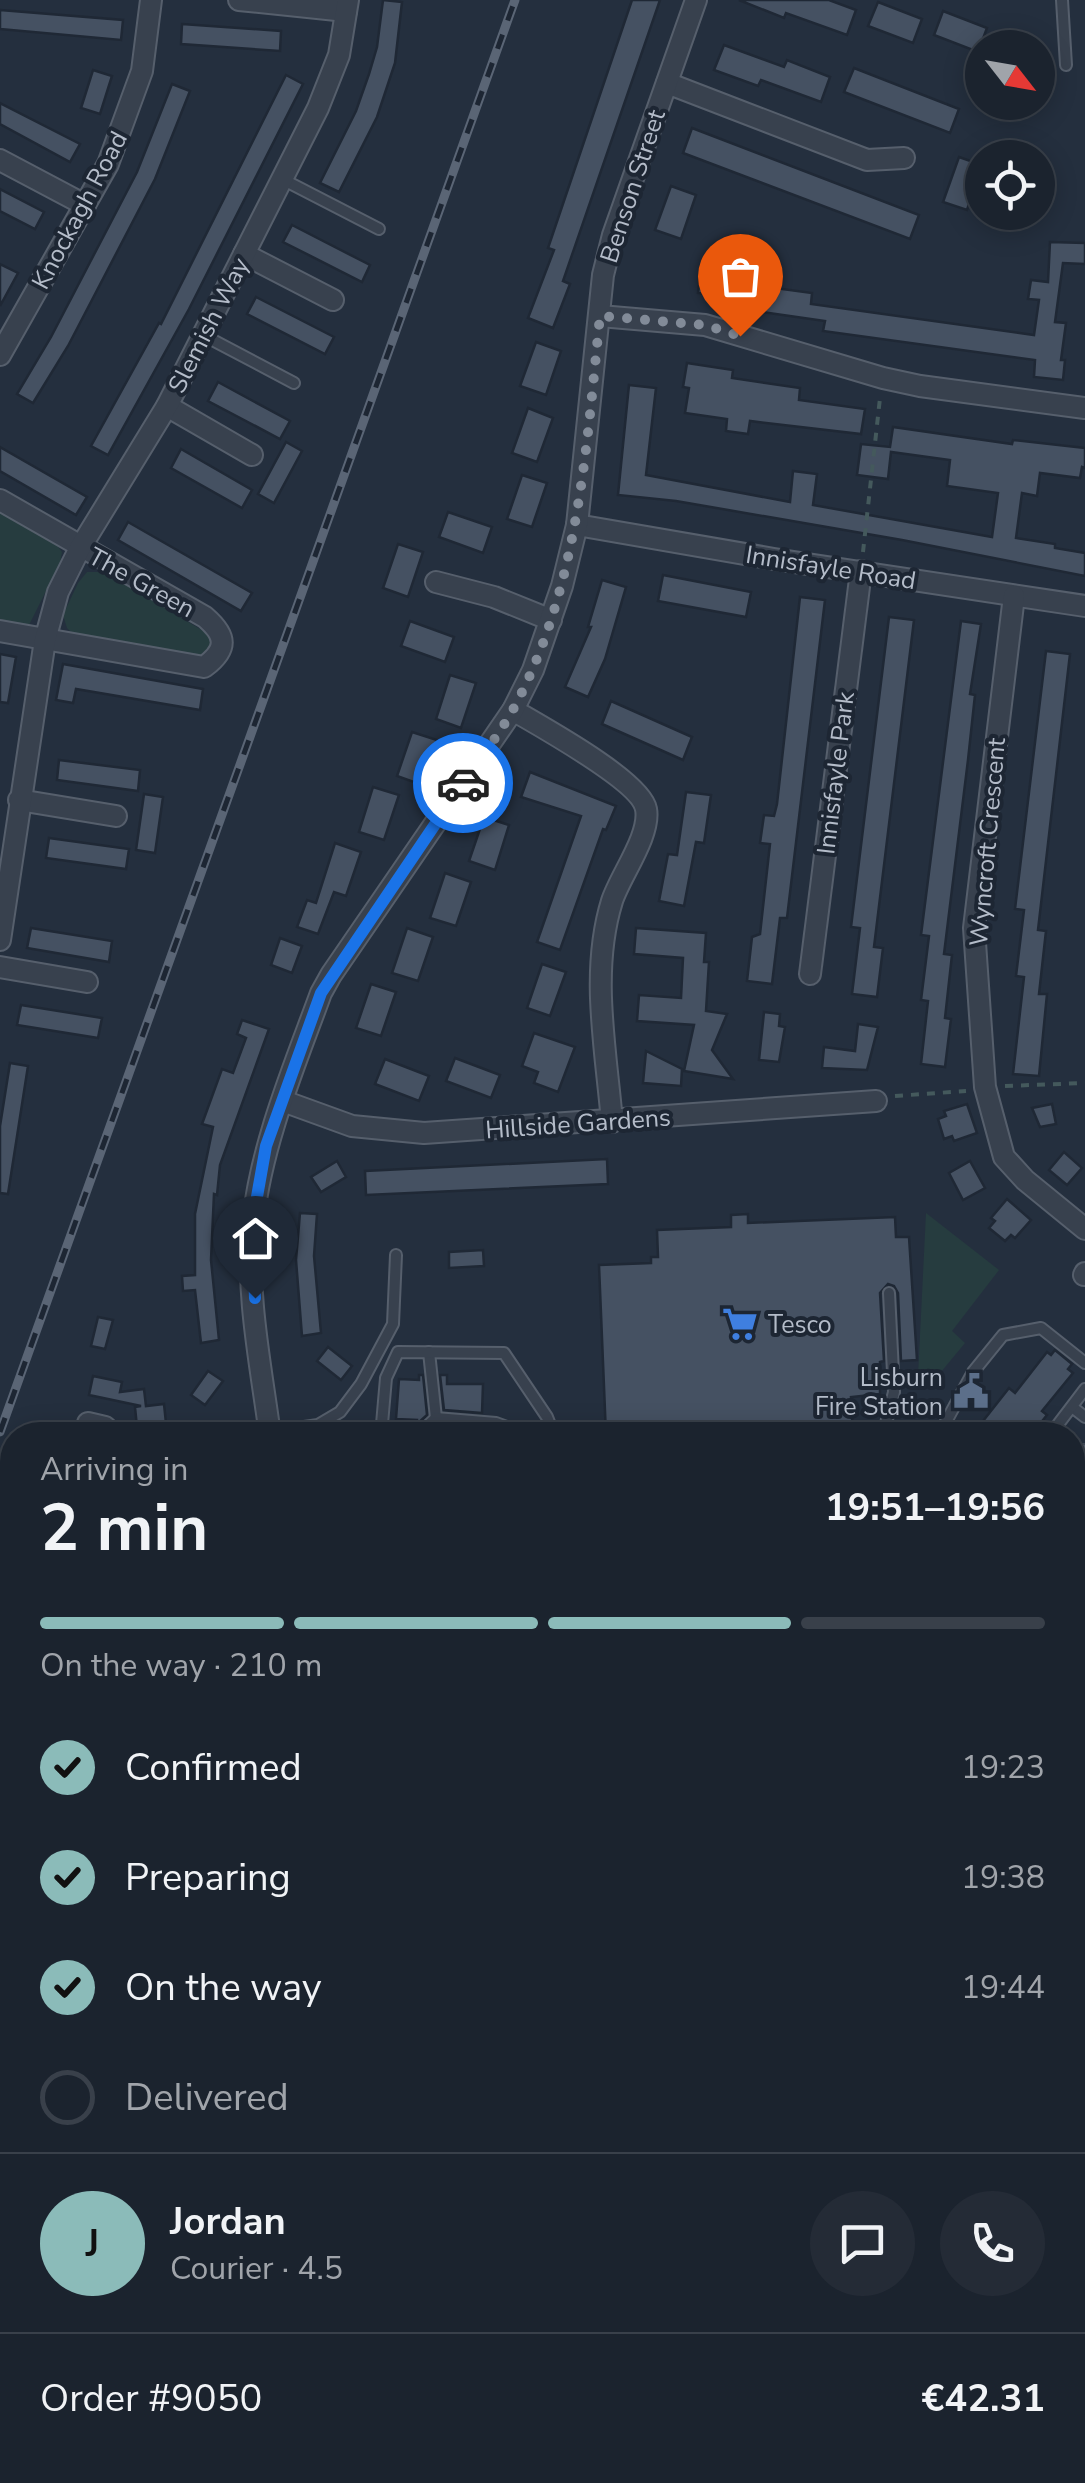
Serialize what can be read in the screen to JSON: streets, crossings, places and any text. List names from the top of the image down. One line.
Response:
{"streets":{"street":["Benson Street","Knockagh Road","Slemish Way","Innisfayle Road","The Green","Innisfayle Park","Wyncroft Crescent","Hillside Gardens"]},"crossings":[["Benson Street","Innisfayle Road"],["Benson Street","Hillside Gardens"],["Slemish Way","The Green"],["Innisfayle Road","Innisfayle Park"],["Innisfayle Road","Wyncroft Crescent"]],"places":{"supermarket":["Tesco"],"public building":["Lisburn Fire Station"]},"north":"bottom right","page":{"heading":["2 min","Arriving in","19:51–19:56"],"panel":["Jordan","Courier · 4.5","Order #9050","€42.31"],"bar":"On the way · 210 m","list":[["Confirmed","19:23"],["Preparing","19:38"],["On the way","19:44"],"Delivered"],"round":"J"}}
